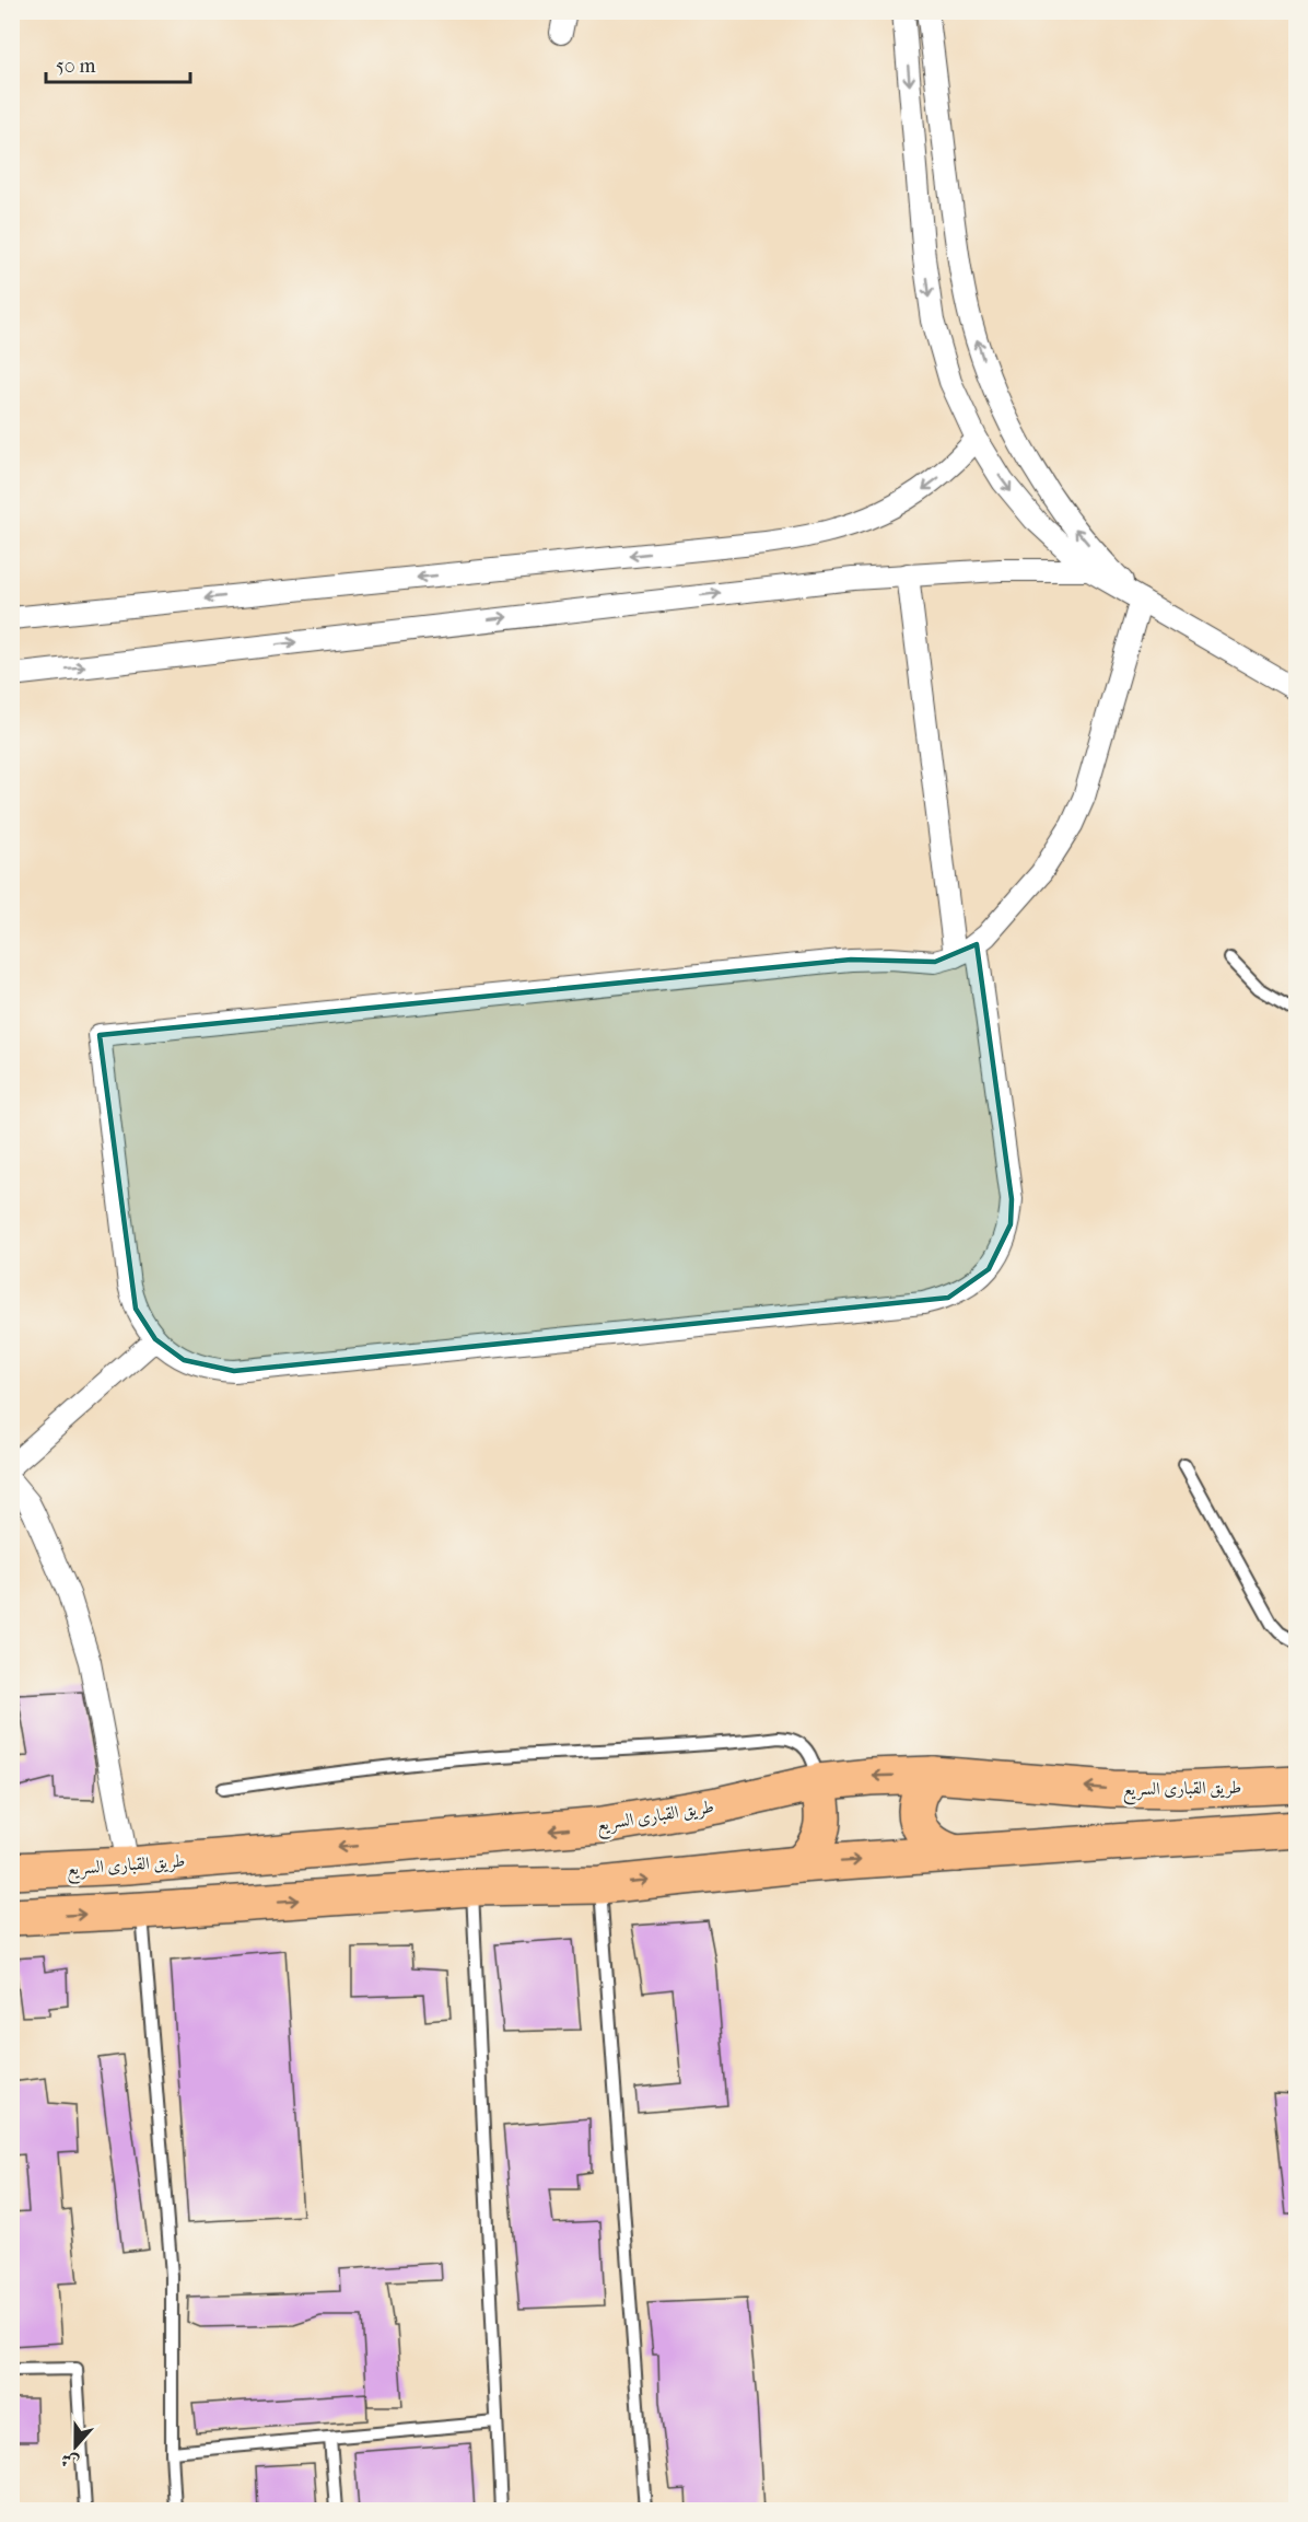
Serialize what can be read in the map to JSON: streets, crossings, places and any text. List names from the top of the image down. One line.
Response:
{"streets":{"highway":["طريق القبارى السريع"]},"scale_bar":"50 m","north":"bottom"}
